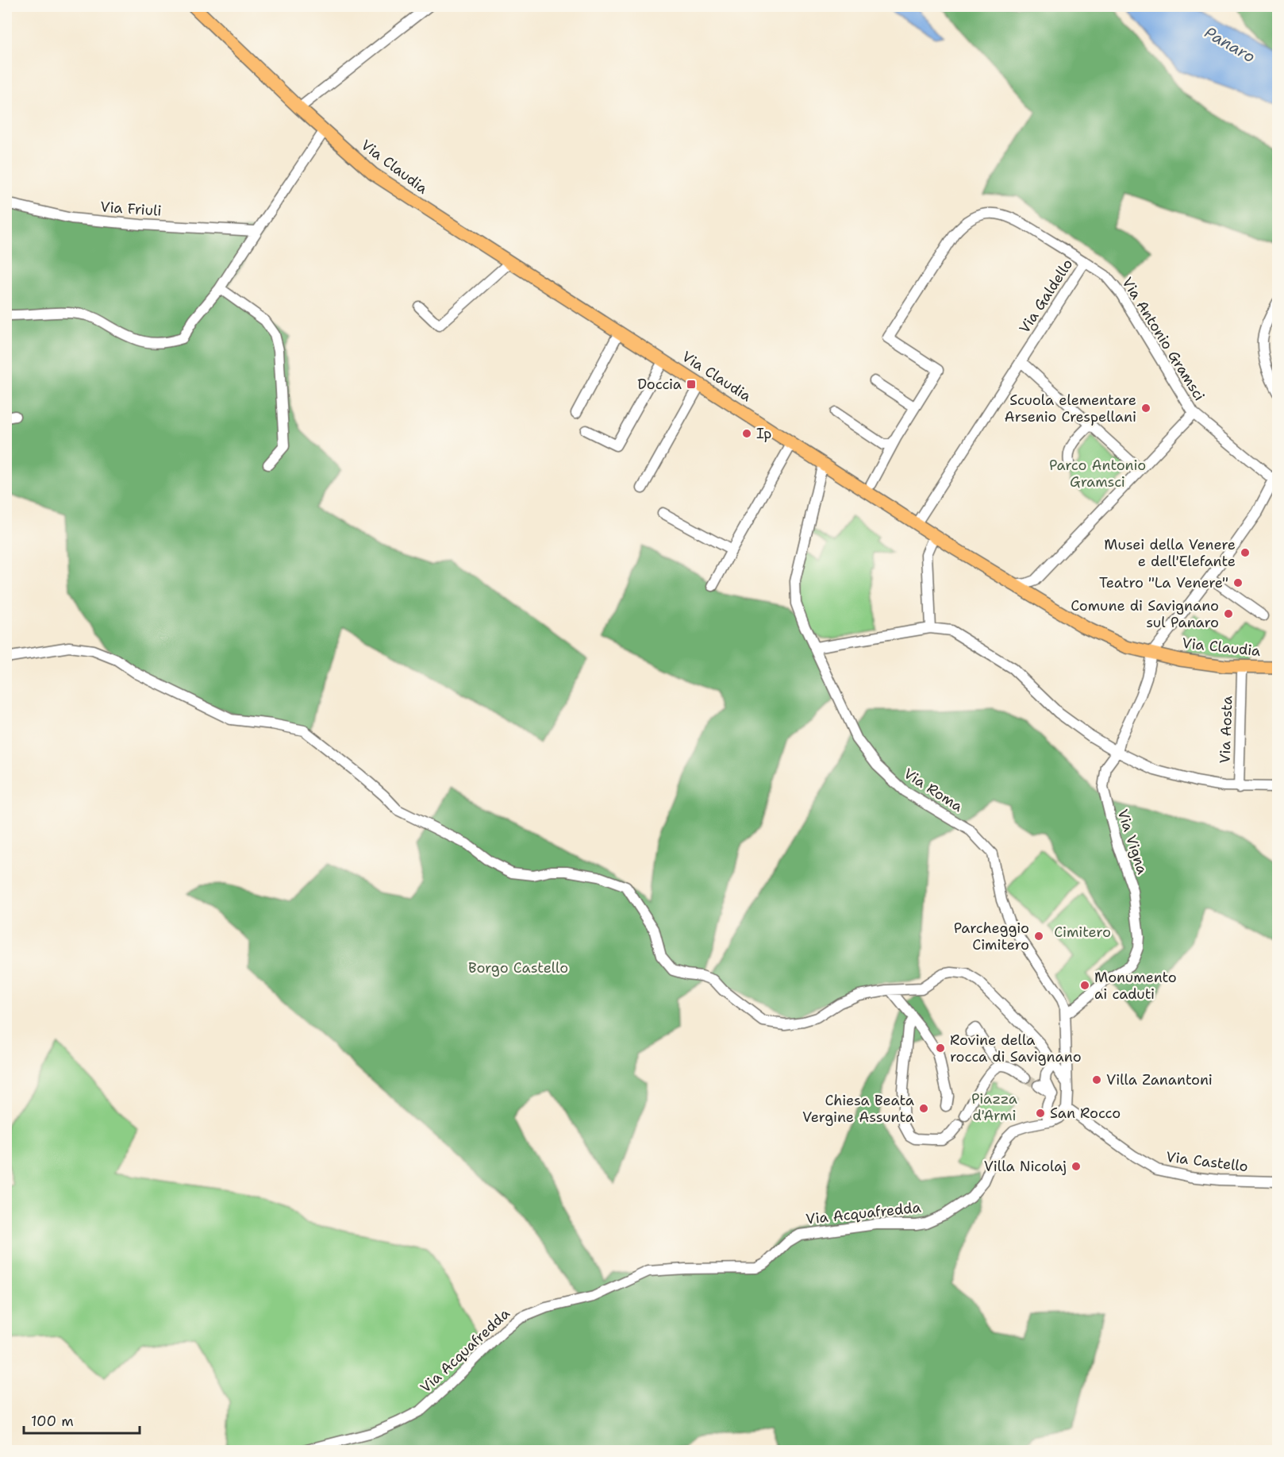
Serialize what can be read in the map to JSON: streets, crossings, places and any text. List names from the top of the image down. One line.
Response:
{"streets":{"main road":["Via Claudia"],"street":["Via Friuli","Via Galdello","Via Antonio Gramsci","Via Aosta","Via Roma","Via Vigna","Via Castello","Via Acquafredda"]},"crossings":[["Via Claudia","Via Galdello"],["Via Claudia","Via Roma"],["Via Claudia","Via Vigna"],["Via Galdello","Via Antonio Gramsci"],["Via Roma","Via Vigna"],["Via Roma","Via Castello"]],"water":["Panaro"],"parks":["Parco Antonio Gramsci","Cimitero","Borgo Castello","Piazza d'Armi"],"places":{"transit":["Doccia"],"other":["Scuola elementare Arsenio Crespellani","Ip","Musei della Venere e dell'Elefante","Teatro \"La Venere\"","Comune di Savignano sul Panaro","Parcheggio Cimitero","Monumento ai caduti","Rovine della rocca di Savignano","Villa Zanantoni","Chiesa Beata Vergine Assunta","San Rocco","Villa Nicolaj"]},"scale_bar":"100 m"}
